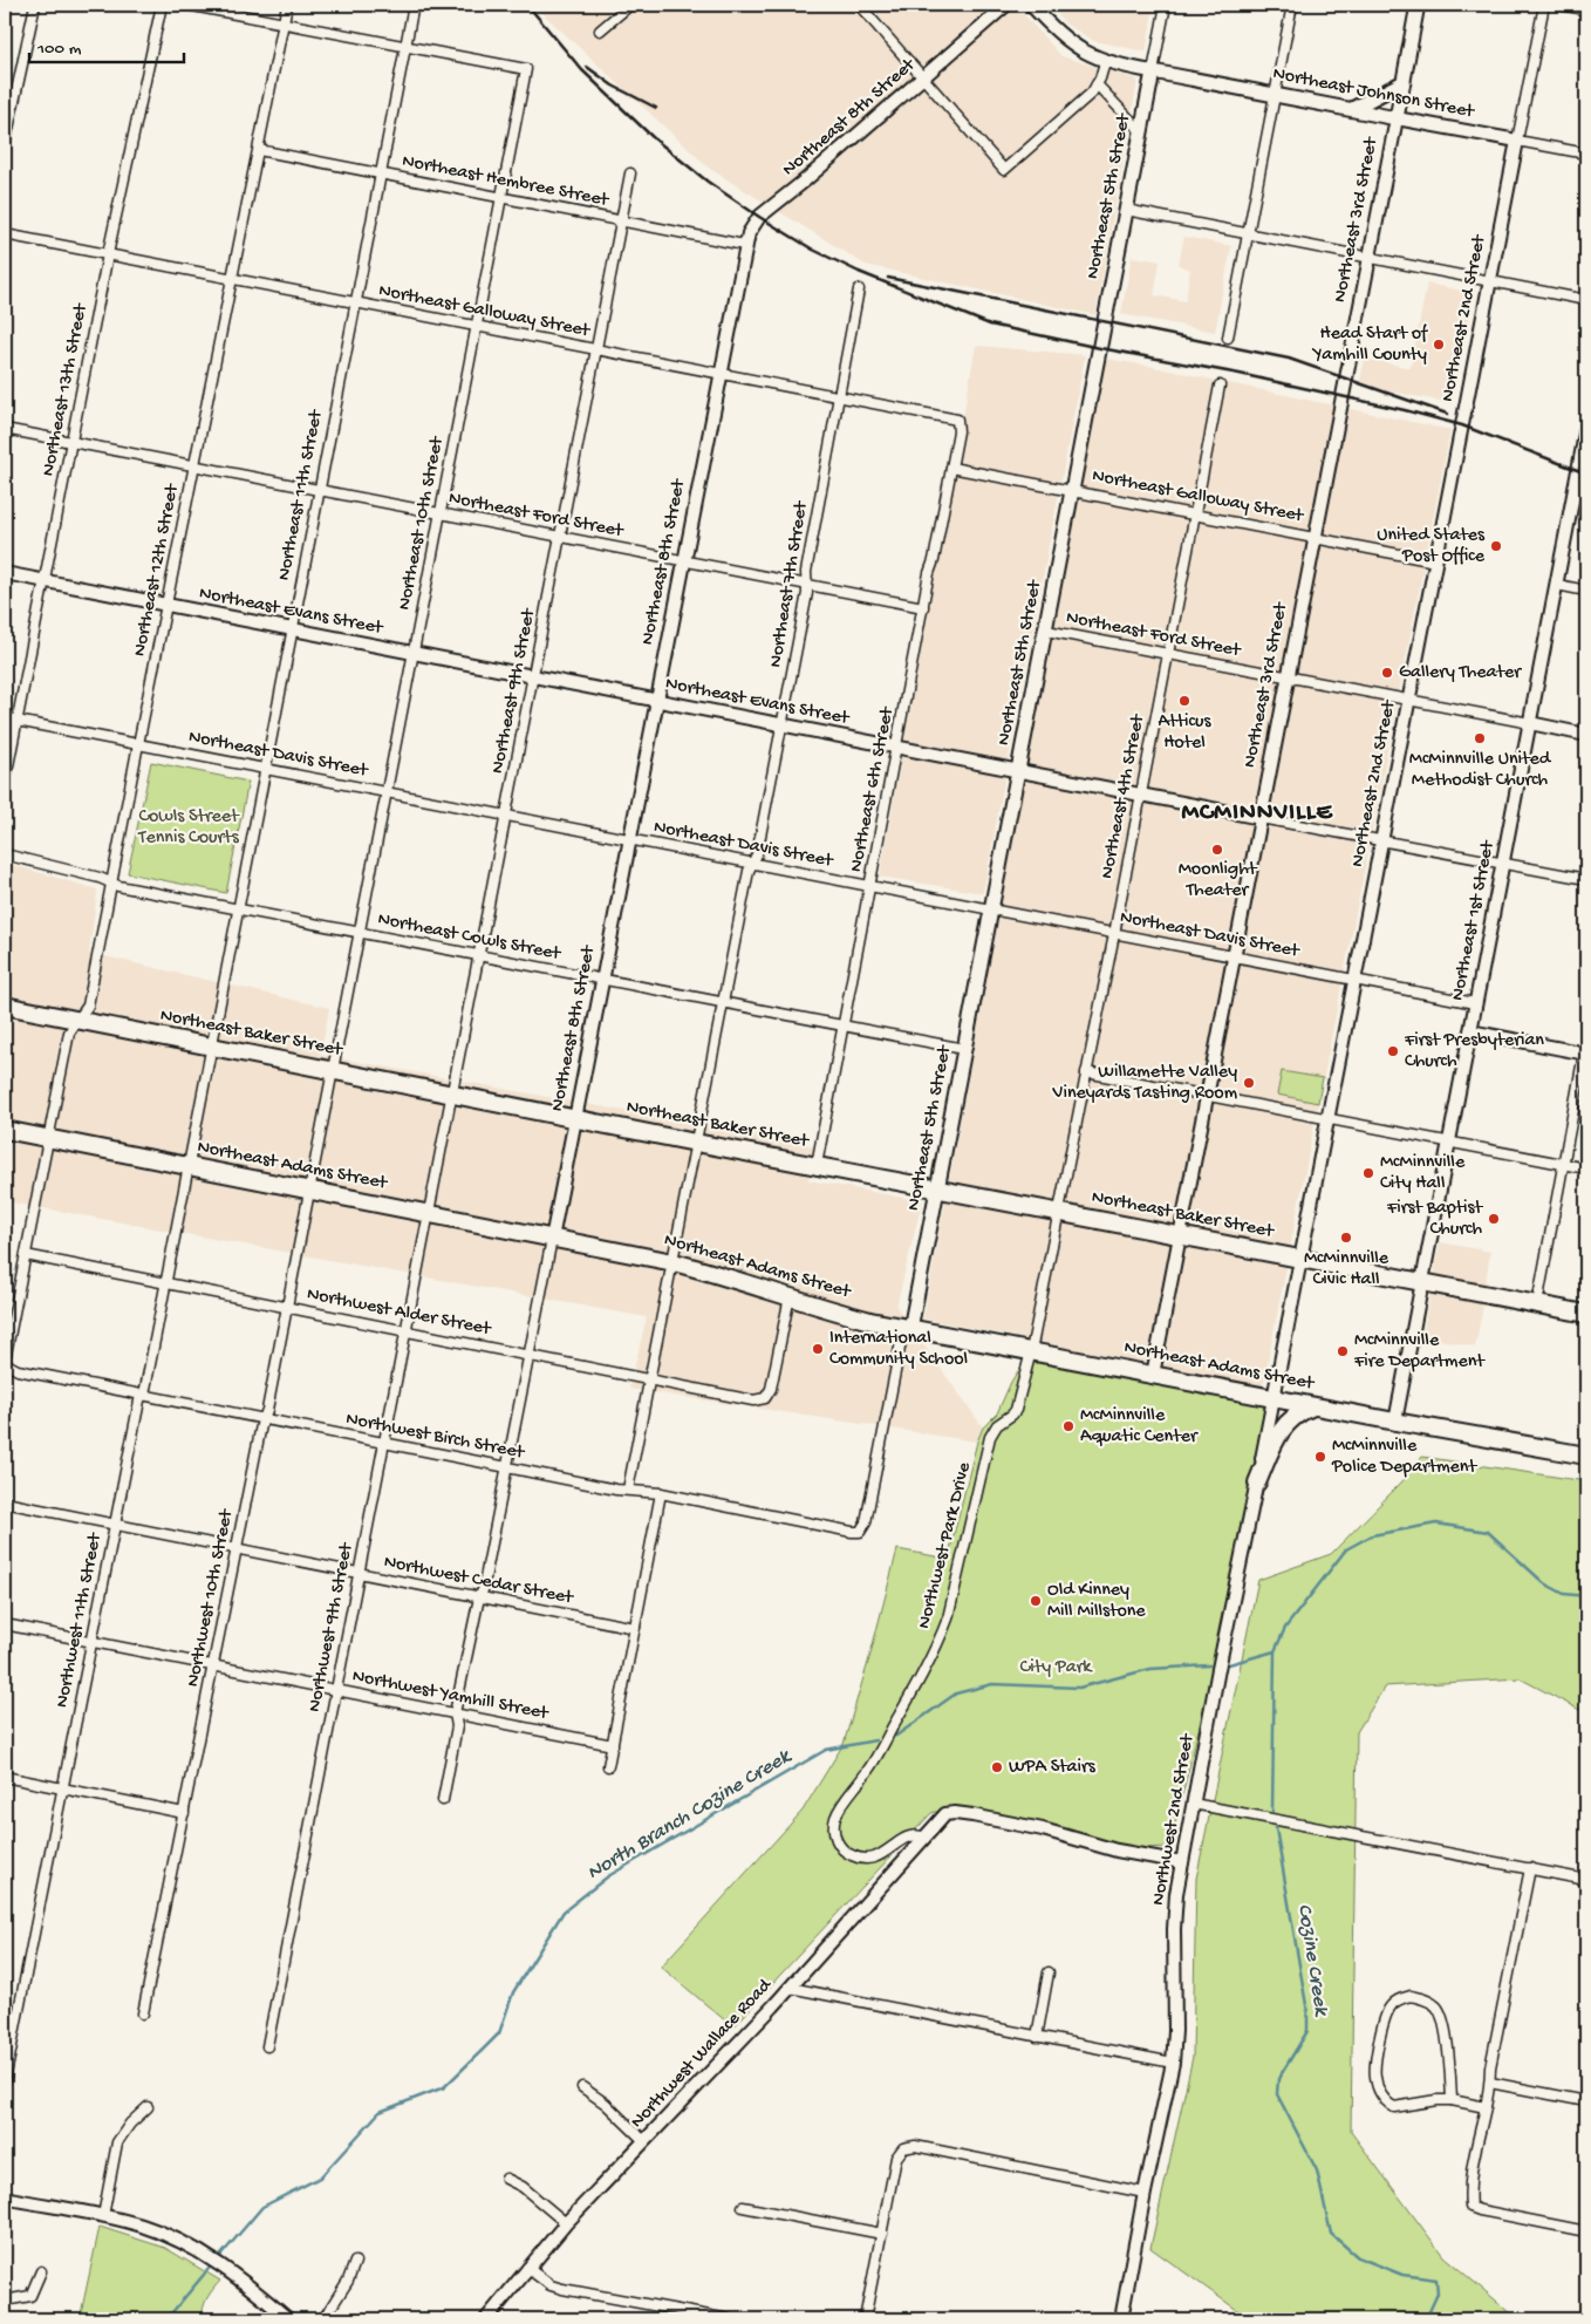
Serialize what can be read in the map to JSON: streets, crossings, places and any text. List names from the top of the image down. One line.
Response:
{"streets":{"highway":["Northeast Baker Street","Northeast Adams Street"],"main road":["Northeast Johnson Street","Northeast 5th Street","Northeast 3rd Street"],"street":["Northeast 8th Street","Northeast Hembree Street","Northeast Galloway Street","Northeast 2nd Street","Northeast 13th Street","Northeast 11th Street","Northeast Ford Street","Northeast 10th Street","Northeast 12th Street","Northeast 7th Street","Northeast Evans Street","Northeast 9th Street","Northeast Davis Street","Northeast 6th Street","Northeast 4th Street","Northeast 1st Street","Northeast Cowls Street","Northwest Alder Street","Northwest Birch Street","Northwest Park Drive","Northwest Cedar Street","Northwest 10th Street","Northwest 11th Street","Northwest 9th Street","Northwest Yamhill Street","Northwest 2nd Street","Northwest Wallace Road"]},"crossings":[["Northeast Johnson Street","Northeast 5th Street"],["Northeast Johnson Street","Northeast 3rd Street"],["Northeast Johnson Street","Northeast 2nd Street"],["Northeast 8th Street","Northeast Hembree Street"],["Northeast 8th Street","Northeast Galloway Street"],["Northeast 8th Street","Northeast Ford Street"],["Northeast 8th Street","Northeast Evans Street"],["Northeast 8th Street","Northeast Davis Street"],["Northeast 8th Street","Northeast Cowls Street"],["Northeast 8th Street","Northeast Baker Street"],["Northeast 8th Street","Northeast Adams Street"],["Northeast Hembree Street","Northeast 11th Street"],["Northeast Hembree Street","Northeast 10th Street"],["Northeast Hembree Street","Northeast 12th Street"],["Northeast Hembree Street","Northeast 9th Street"],["Northeast 5th Street","Northeast Galloway Street"],["Northeast 5th Street","Northeast Ford Street"],["Northeast 5th Street","Northeast Evans Street"],["Northeast 5th Street","Northeast Davis Street"],["Northeast 5th Street","Northeast Cowls Street"],["Northeast 5th Street","Northeast Baker Street"],["Northeast 5th Street","Northeast Adams Street"],["Northeast 5th Street","Northwest Birch Street"],["Northeast 3rd Street","Northeast Galloway Street"],["Northeast 3rd Street","Northeast Ford Street"],["Northeast 3rd Street","Northeast Evans Street"],["Northeast 3rd Street","Northeast Davis Street"],["Northeast 3rd Street","Northeast Baker Street"],["Northeast 3rd Street","Northeast Adams Street"],["Northeast Galloway Street","Northeast 2nd Street"],["Northeast Galloway Street","Northeast 13th Street"],["Northeast Galloway Street","Northeast 11th Street"],["Northeast Galloway Street","Northeast 10th Street"],["Northeast Galloway Street","Northeast 12th Street"],["Northeast Galloway Street","Northeast 7th Street"],["Northeast Galloway Street","Northeast 9th Street"],["Northeast Galloway Street","Northeast 6th Street"],["Northeast Galloway Street","Northeast 4th Street"],["Northeast 2nd Street","Northeast Ford Street"],["Northeast 2nd Street","Northeast Evans Street"],["Northeast 2nd Street","Northeast Davis Street"],["Northeast 2nd Street","Northeast Baker Street"],["Northeast 2nd Street","Northeast Adams Street"],["Northeast 2nd Street","Northwest 2nd Street"],["Northeast 13th Street","Northeast Ford Street"],["Northeast 13th Street","Northeast Evans Street"],["Northeast 13th Street","Northeast Davis Street"],["Northeast 11th Street","Northeast Ford Street"],["Northeast 11th Street","Northeast 10th Street"],["Northeast 11th Street","Northeast Evans Street"],["Northeast 11th Street","Northeast Davis Street"],["Northeast 11th Street","Northeast Cowls Street"],["Northeast 11th Street","Northeast Baker Street"],["Northeast 11th Street","Northeast Adams Street"],["Northeast 11th Street","Northwest 11th Street"],["Northeast Ford Street","Northeast 10th Street"],["Northeast Ford Street","Northeast 12th Street"],["Northeast Ford Street","Northeast 7th Street"],["Northeast Ford Street","Northeast 9th Street"],["Northeast Ford Street","Northeast 6th Street"],["Northeast Ford Street","Northeast 4th Street"],["Northeast Ford Street","Northeast 1st Street"],["Northeast 10th Street","Northeast Evans Street"],["Northeast 10th Street","Northeast Davis Street"],["Northeast 10th Street","Northeast Cowls Street"],["Northeast 10th Street","Northeast Baker Street"],["Northeast 10th Street","Northeast Adams Street"],["Northeast 10th Street","Northwest 10th Street"],["Northeast 12th Street","Northeast Evans Street"],["Northeast 12th Street","Northeast Davis Street"],["Northeast 12th Street","Northeast Cowls Street"],["Northeast 12th Street","Northeast Baker Street"],["Northeast 12th Street","Northeast Adams Street"],["Northeast 12th Street","Northwest Alder Street"],["Northeast 12th Street","Northwest Birch Street"],["Northeast 7th Street","Northeast Evans Street"],["Northeast 7th Street","Northeast Davis Street"],["Northeast 7th Street","Northeast Cowls Street"],["Northeast 7th Street","Northeast Baker Street"],["Northeast 7th Street","Northeast Adams Street"],["Northeast 7th Street","Northwest Alder Street"],["Northeast 7th Street","Northwest Birch Street"],["Northeast Evans Street","Northeast 9th Street"],["Northeast Evans Street","Northeast 6th Street"],["Northeast Evans Street","Northeast 4th Street"],["Northeast Evans Street","Northeast 1st Street"],["Northeast 9th Street","Northeast Davis Street"],["Northeast 9th Street","Northeast Cowls Street"],["Northeast 9th Street","Northeast Baker Street"],["Northeast 9th Street","Northeast Adams Street"],["Northeast 9th Street","Northwest 9th Street"],["Northeast Davis Street","Northeast 6th Street"],["Northeast Davis Street","Northeast 4th Street"],["Northeast Davis Street","Northeast 1st Street"],["Northeast 6th Street","Northeast Cowls Street"],["Northeast 6th Street","Northeast Baker Street"],["Northeast 4th Street","Northeast Baker Street"],["Northeast 4th Street","Northeast Adams Street"],["Northeast 4th Street","Northwest Park Drive"],["Northeast 1st Street","Northeast Baker Street"],["Northeast 1st Street","Northeast Adams Street"],["Northeast Adams Street","Northwest Alder Street"],["Northeast Adams Street","Northwest Birch Street"],["Northeast Adams Street","Northwest Park Drive"],["Northeast Adams Street","Northwest 10th Street"],["Northeast Adams Street","Northwest 11th Street"],["Northeast Adams Street","Northwest 9th Street"],["Northeast Adams Street","Northwest 2nd Street"],["Northwest Alder Street","Northwest 10th Street"],["Northwest Alder Street","Northwest 11th Street"],["Northwest Alder Street","Northwest 9th Street"],["Northwest Birch Street","Northwest 10th Street"],["Northwest Birch Street","Northwest 11th Street"],["Northwest Birch Street","Northwest 9th Street"],["Northwest Park Drive","Northwest Wallace Road"],["Northwest Cedar Street","Northwest 10th Street"],["Northwest Cedar Street","Northwest 11th Street"],["Northwest Cedar Street","Northwest 9th Street"],["Northwest 10th Street","Northwest Yamhill Street"],["Northwest 11th Street","Northwest Yamhill Street"],["Northwest 9th Street","Northwest Yamhill Street"],["Northwest 2nd Street","Northwest Wallace Road"]],"districts":["MCMINNVILLE"],"water":["North Branch Cozine Creek","Cozine Creek"],"parks":["Cowls Street Tennis Courts","City Park"],"places":["Head Start of Yamhill County","United States Post Office","Gallery Theater","Atticus Hotel","McMinnville United Methodist Church","Moonlight Theater","First Presbyterian Church","Willamette Valley Vineyards Tasting Room","McMinnville City Hall","First Baptist Church","McMinnville Civic Hall","International Community School","McMinnville Fire Department","McMinnville Aquatic Center","McMinnville Police Department","Old Kinney Mill Millstone","WPA Stairs"],"scale_bar":"100 m"}
